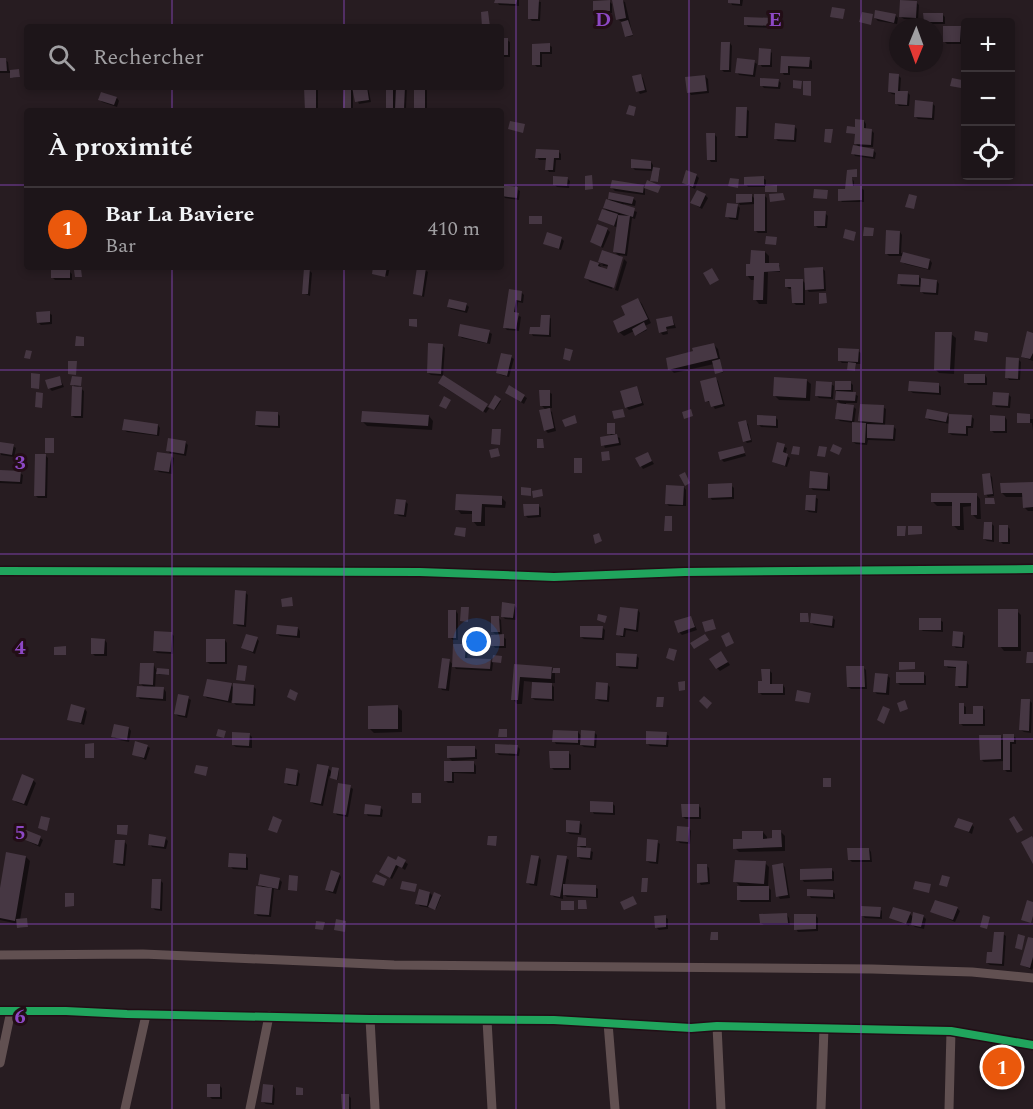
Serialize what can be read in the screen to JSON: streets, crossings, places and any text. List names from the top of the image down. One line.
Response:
{"north":"bottom","page":{"map_buttons":["+","−"],"search":"Rechercher","heading":"À proximité","list":[{"mark":"1","name":"Bar La Baviere","note":"Bar","value":"410 m"}],"pins":"1"},"grid":{"columns":["D","E"],"rows":["3","4","5","6"]}}
